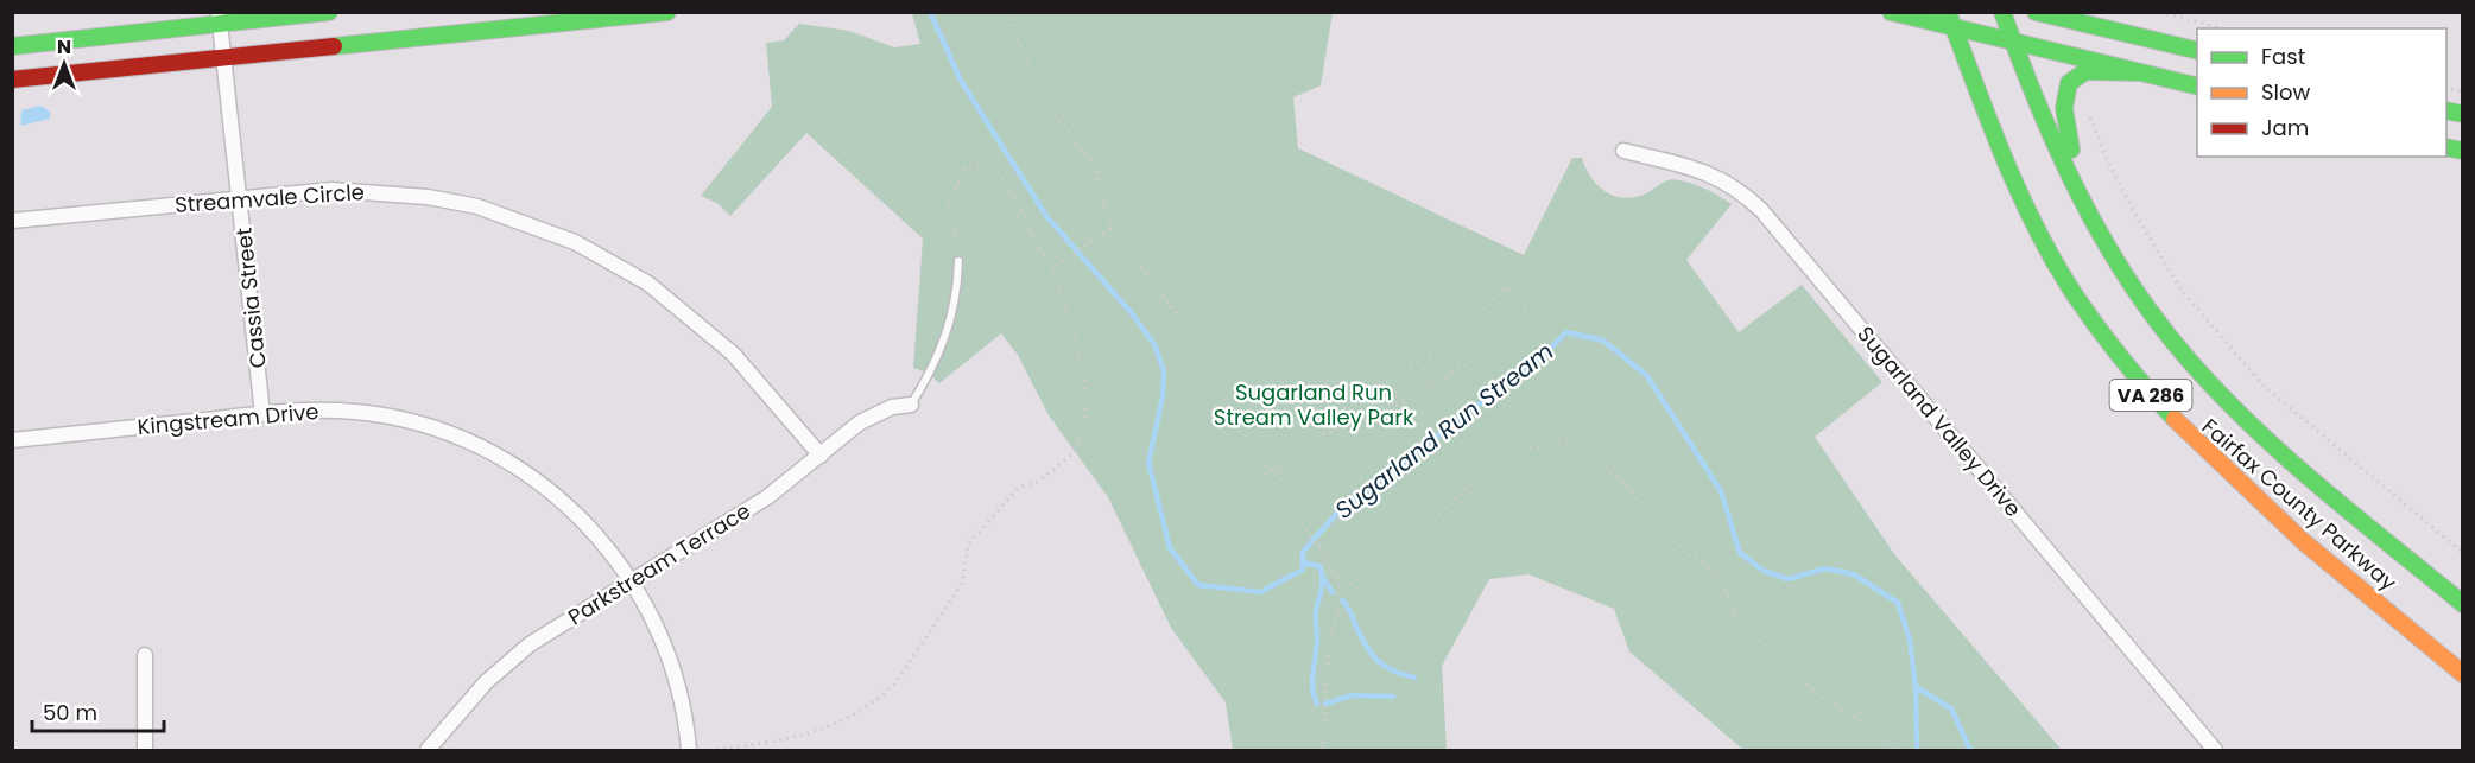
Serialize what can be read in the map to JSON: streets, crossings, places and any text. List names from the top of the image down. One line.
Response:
{"streets":{"main road":["VA 286","Fairfax County Parkway"],"street":["Streamvale Circle","Cassia Street","Kingstream Drive","Sugarland Valley Drive","Parkstream Terrace"]},"crossings":[["Streamvale Circle","Cassia Street"],["Streamvale Circle","Parkstream Terrace"],["Cassia Street","Kingstream Drive"],["Kingstream Drive","Parkstream Terrace"]],"water":["Sugarland Run Stream"],"parks":["Sugarland Run Stream Valley Park"],"legend":["Fast","Slow","Jam"],"scale_bar":"50 m","north":"top"}
